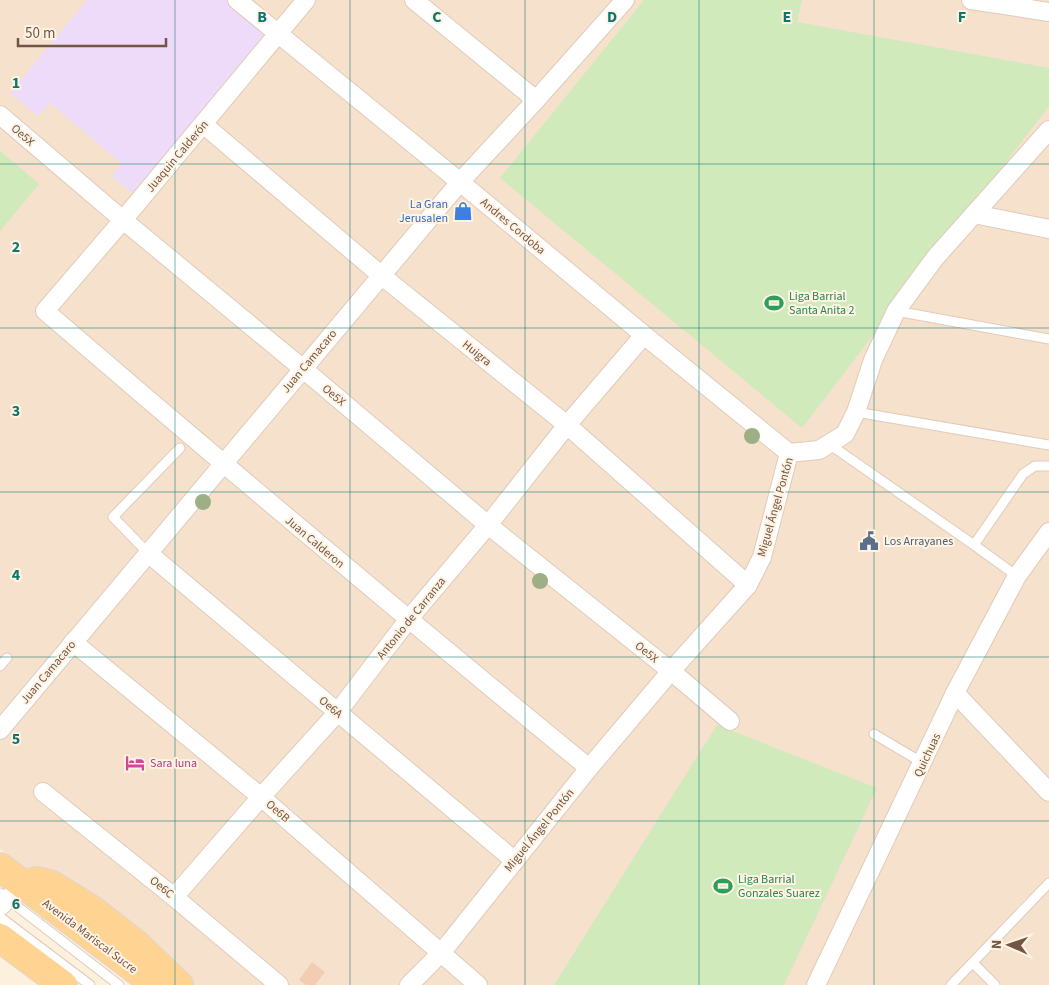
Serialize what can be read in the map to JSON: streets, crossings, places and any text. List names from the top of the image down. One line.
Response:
{"streets":{"main road":["Avenida Mariscal Sucre"],"street":["Oe5X","Juaquin Calderón","Andres Cordoba","Huigra","Juan Camacaro","Miguel Ángel Pontón","Juan Calderon","Antonio de Carranza","Oe6A","Quichuas","Oe6B","Oe6C"]},"crossings":[["Oe5X","Juaquin Calderón"],["Oe5X","Juan Camacaro"],["Oe5X","Miguel Ángel Pontón"],["Oe5X","Antonio de Carranza"],["Juaquin Calderón","Andres Cordoba"],["Juaquin Calderón","Huigra"],["Juaquin Calderón","Juan Calderon"],["Andres Cordoba","Juan Camacaro"],["Andres Cordoba","Miguel Ángel Pontón"],["Andres Cordoba","Antonio de Carranza"],["Huigra","Juan Camacaro"],["Huigra","Miguel Ángel Pontón"],["Huigra","Antonio de Carranza"],["Juan Camacaro","Juan Calderon"],["Juan Camacaro","Oe6A"],["Juan Camacaro","Oe6B"],["Miguel Ángel Pontón","Juan Calderon"],["Miguel Ángel Pontón","Oe6A"],["Miguel Ángel Pontón","Oe6B"],["Juan Calderon","Antonio de Carranza"],["Antonio de Carranza","Oe6A"],["Antonio de Carranza","Oe6B"],["Antonio de Carranza","Oe6C"]],"places":{"shop":["La Gran Jerusalen"],"sports":["Liga Barrial Santa Anita 2","Liga Barrial Gonzales Suarez"],"public building":["Los Arrayanes"],"hotel":["Sara luna"]},"scale_bar":"50 m","north":"left","grid":{"columns":["B","C","D","E","F"],"rows":["1","2","3","4","5","6"]}}
